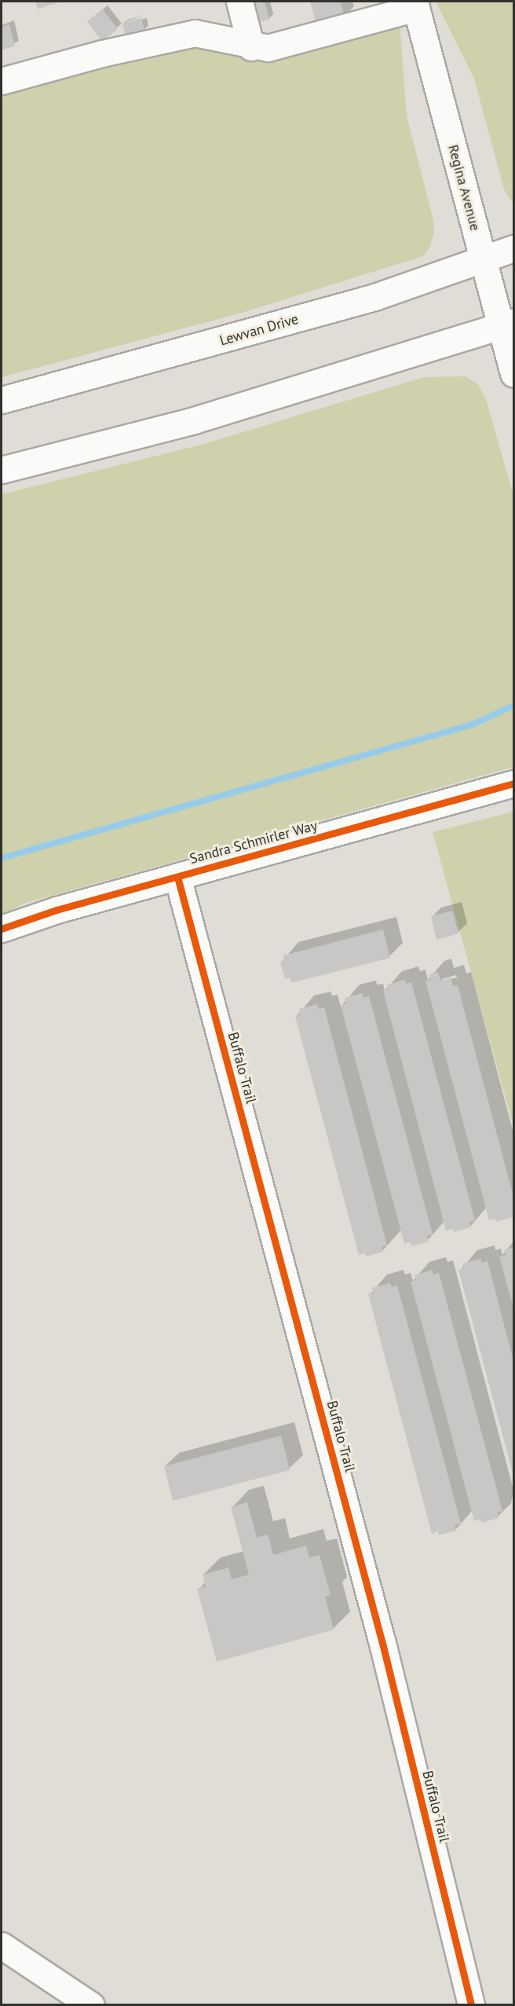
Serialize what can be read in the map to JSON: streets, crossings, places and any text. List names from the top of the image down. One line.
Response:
{"streets":{"street":["Regina Avenue","Lewvan Drive","Sandra Schmirler Way","Buffalo Trail"]},"crossings":[["Regina Avenue","Lewvan Drive"],["Sandra Schmirler Way","Buffalo Trail"]]}
